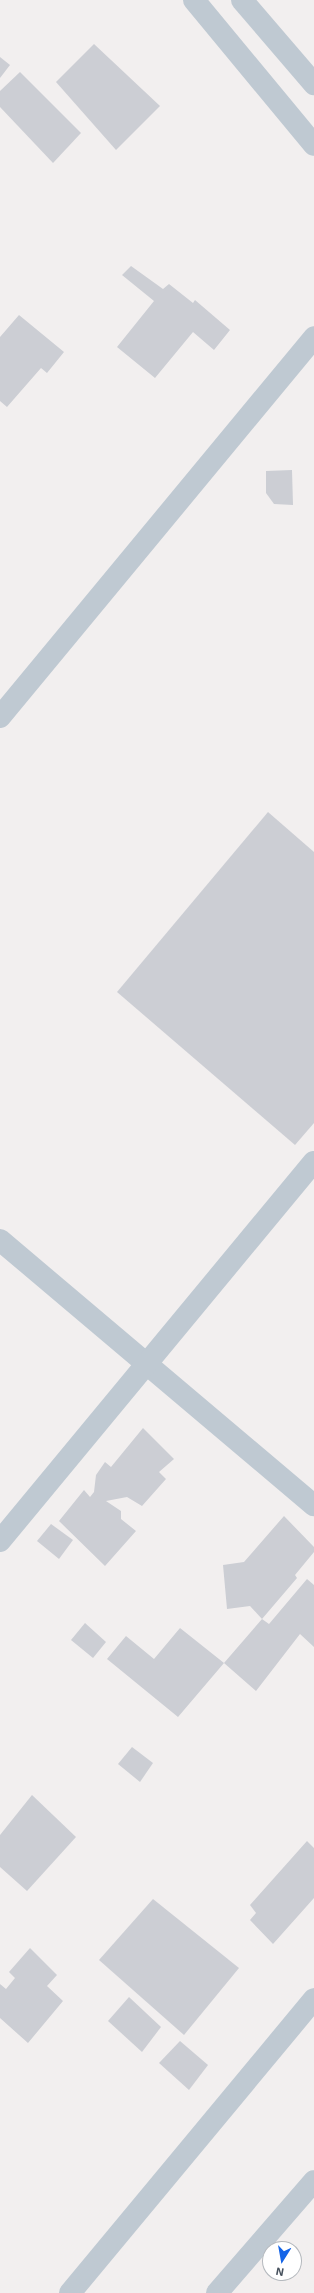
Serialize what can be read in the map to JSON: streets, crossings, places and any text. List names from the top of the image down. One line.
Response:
{"north":"bottom"}
